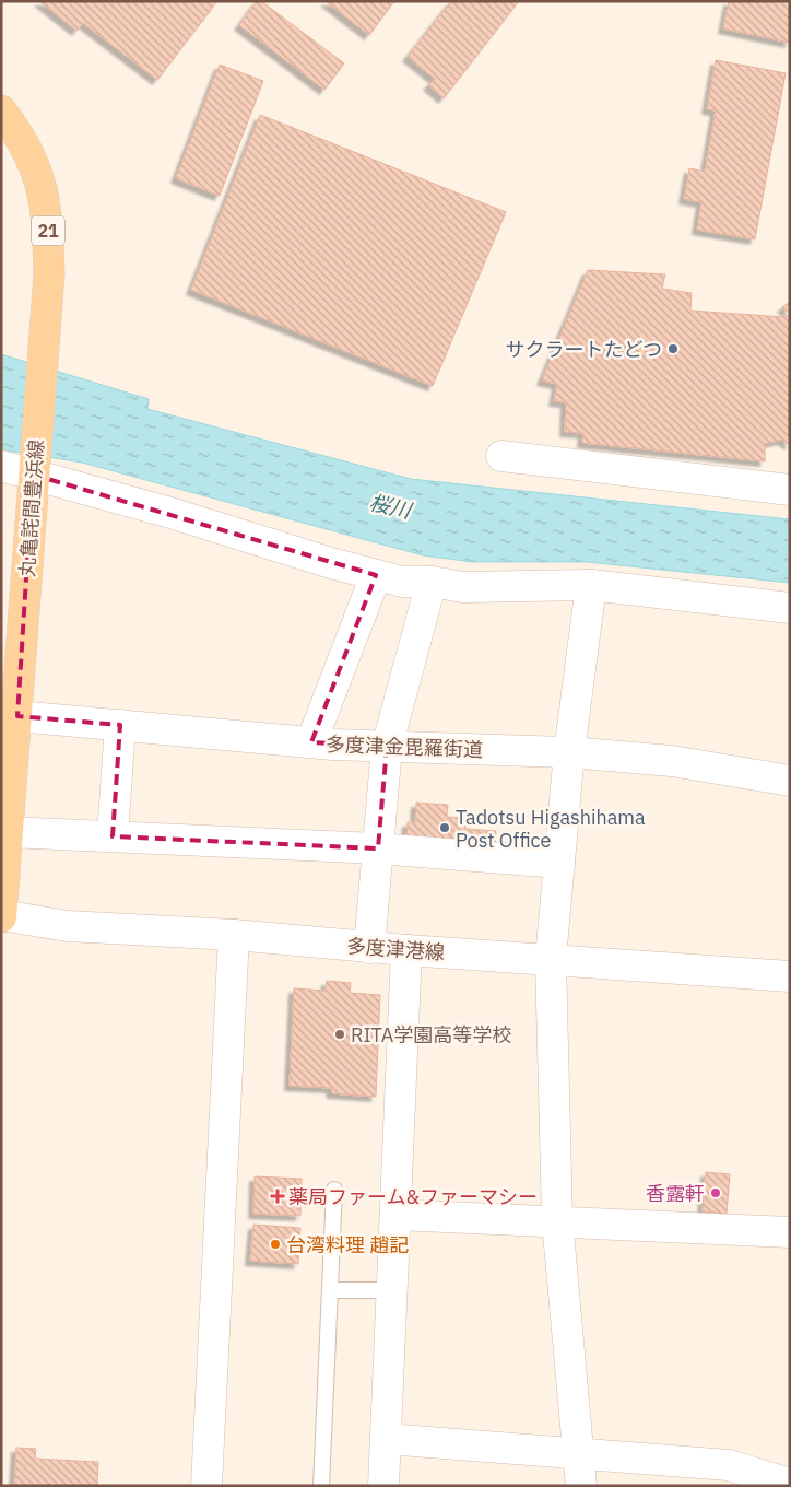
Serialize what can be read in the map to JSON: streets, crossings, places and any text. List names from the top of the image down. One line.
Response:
{"streets":{"main road":["21","丸亀詫間豊浜線"],"street":["多度津金毘羅街道","多度津港線"]},"crossings":[["丸亀詫間豊浜線","多度津金毘羅街道"],["丸亀詫間豊浜線","多度津港線"]],"water":["桜川"],"places":{"other":["サクラートたどつ","Tadotsu Higashihama Post Office","RITA学園高等学校","香露軒","台湾料理 趙記"],"health":["薬局ファーム&ファーマシー"]}}
